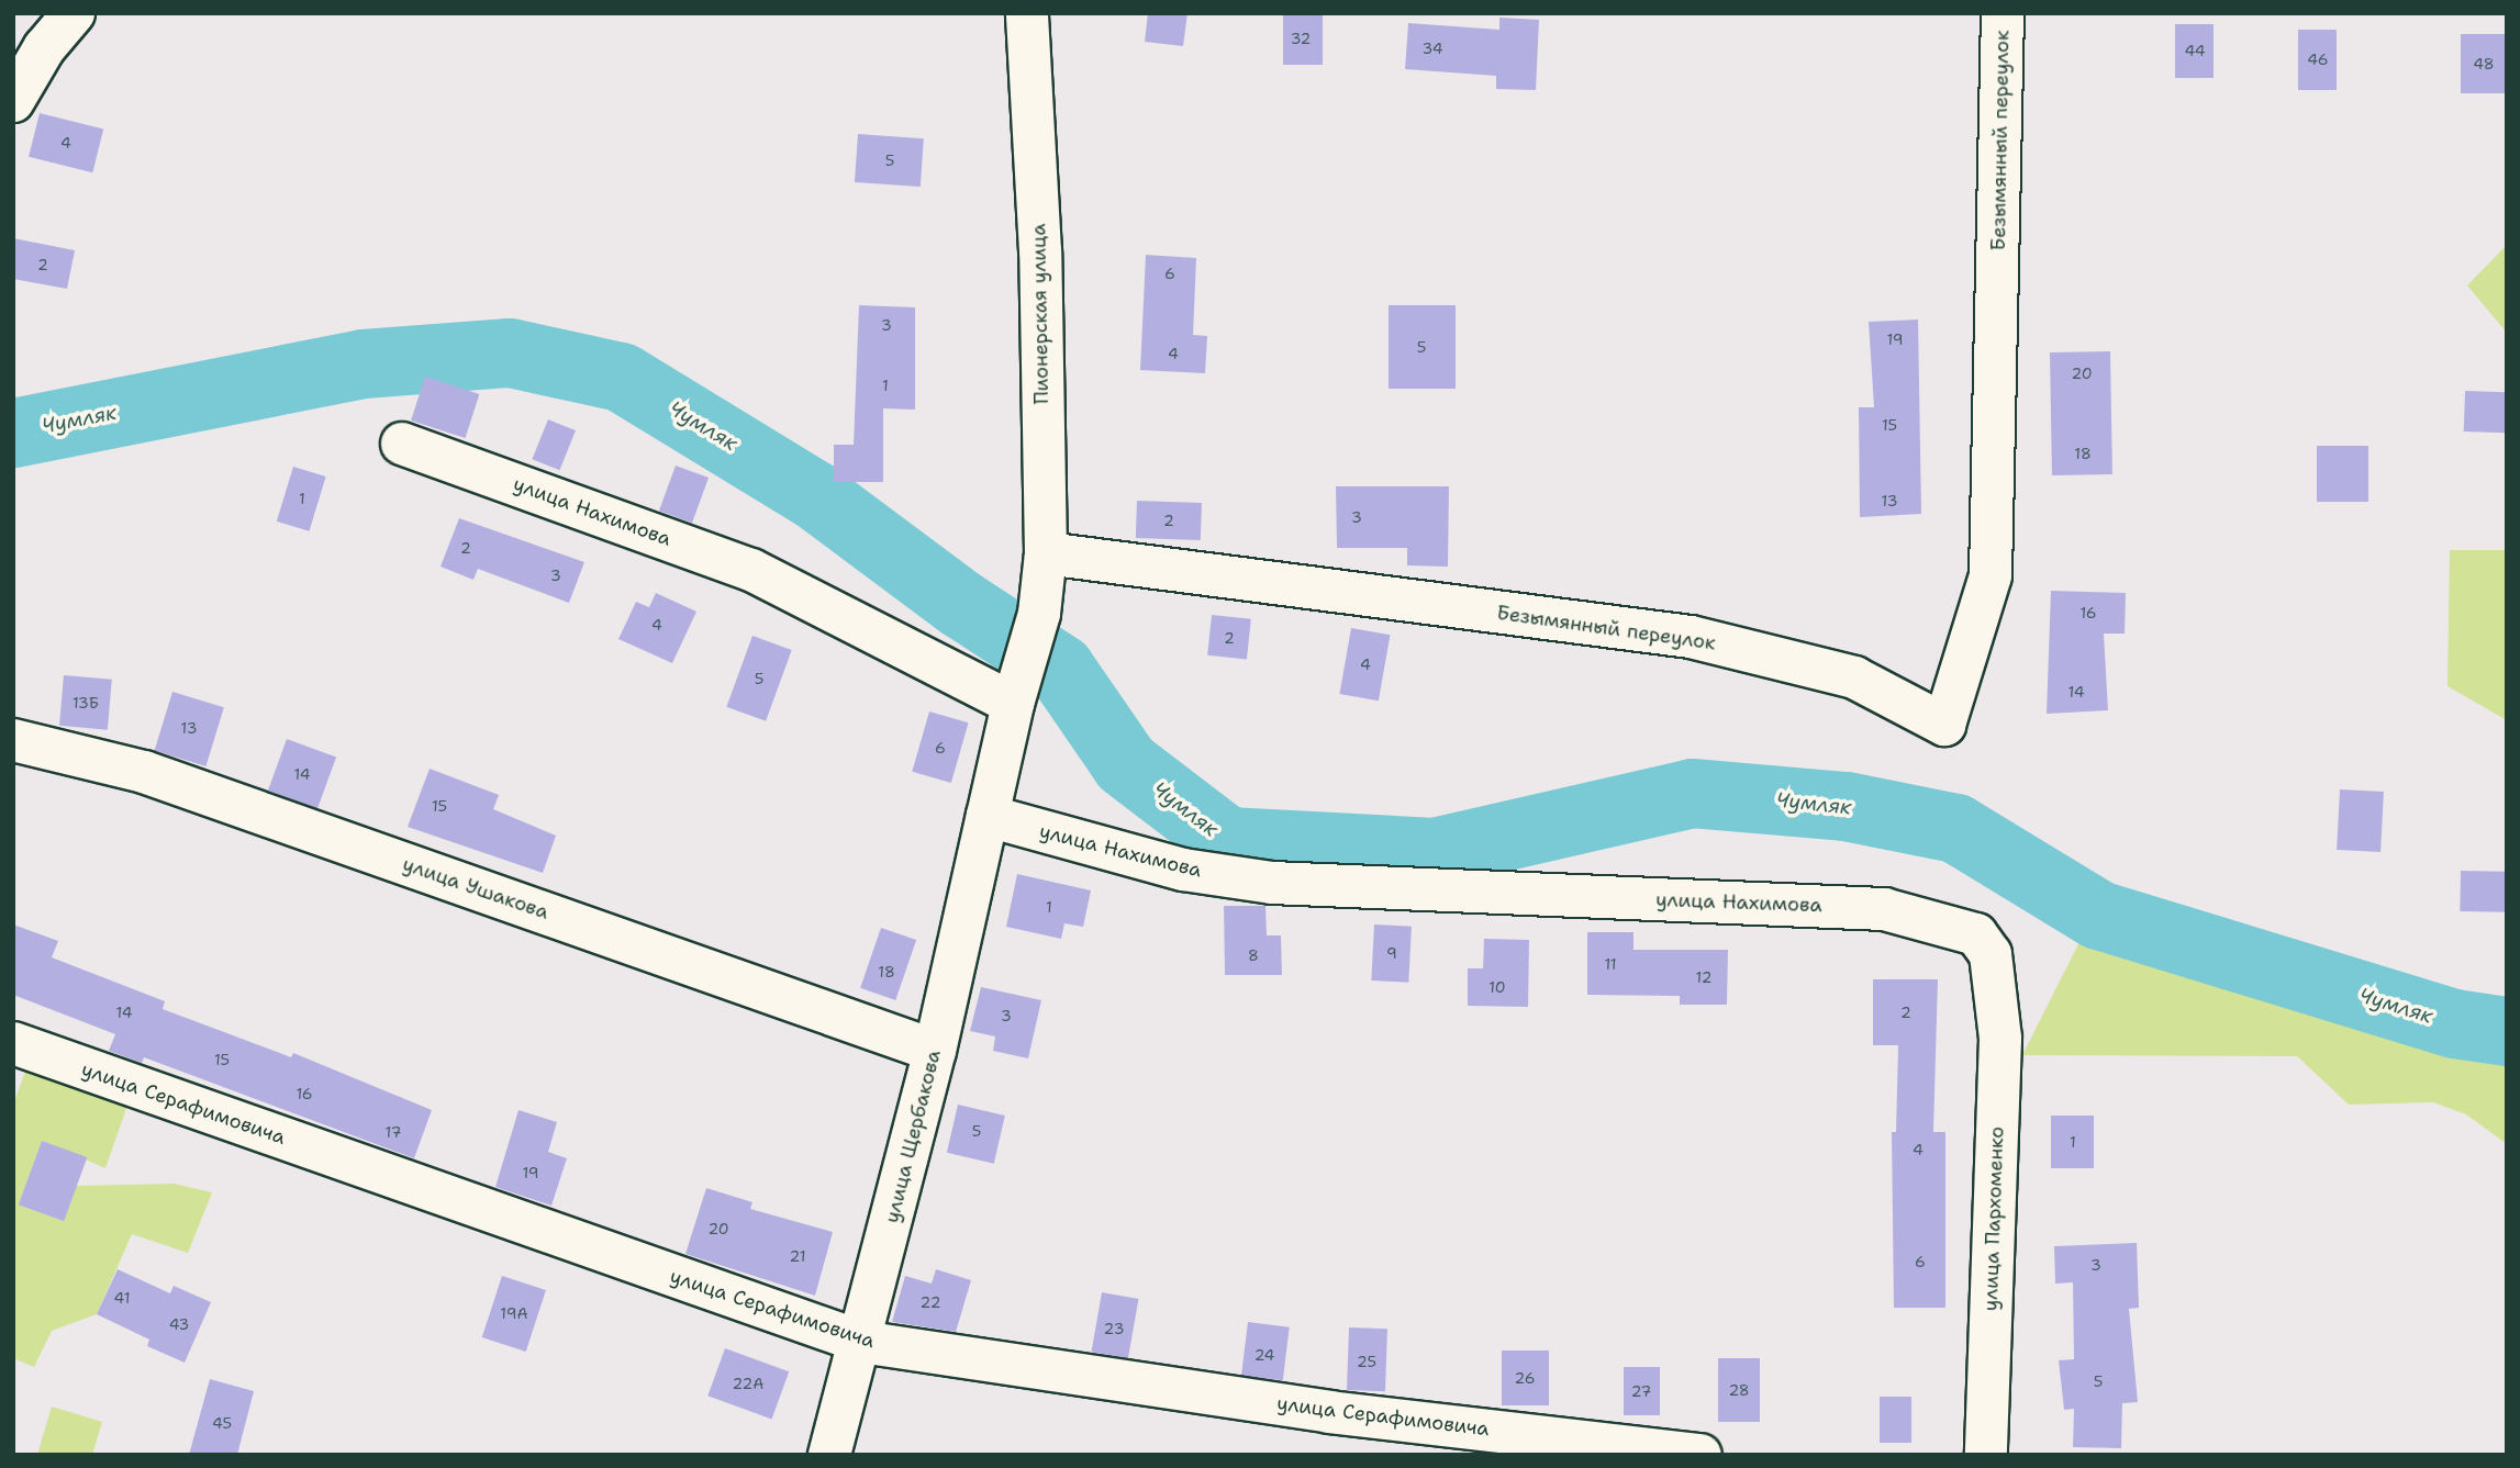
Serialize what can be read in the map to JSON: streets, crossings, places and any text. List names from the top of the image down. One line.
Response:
{"streets":{"street":["Безымянный переулок","Пионерская улица","улица Нахимова","улица Ушакова","улица Серафимовича","улица Щербакова","улица Пархоменко"]},"crossings":[["Безымянный переулок","Пионерская улица"],["Пионерская улица","улица Нахимова"],["улица Нахимова","улица Щербакова"],["улица Нахимова","улица Пархоменко"],["улица Ушакова","улица Щербакова"],["улица Серафимовича","улица Щербакова"]],"water":["Чумляк"],"house_numbers":["32","34","44","46","48","4","5","2","6","3","19","5","4","20","1","15","18","1","13","3","2","2","3","16","4","2","4","5","14","13Б","13","6","14","15","1","9","8","11","18","12","10","14","2","3","15","16","5","17","1","4","19","20","21","6","3","41","22","19А","43","23","24","25","26","5","22А","28","27","45"]}
